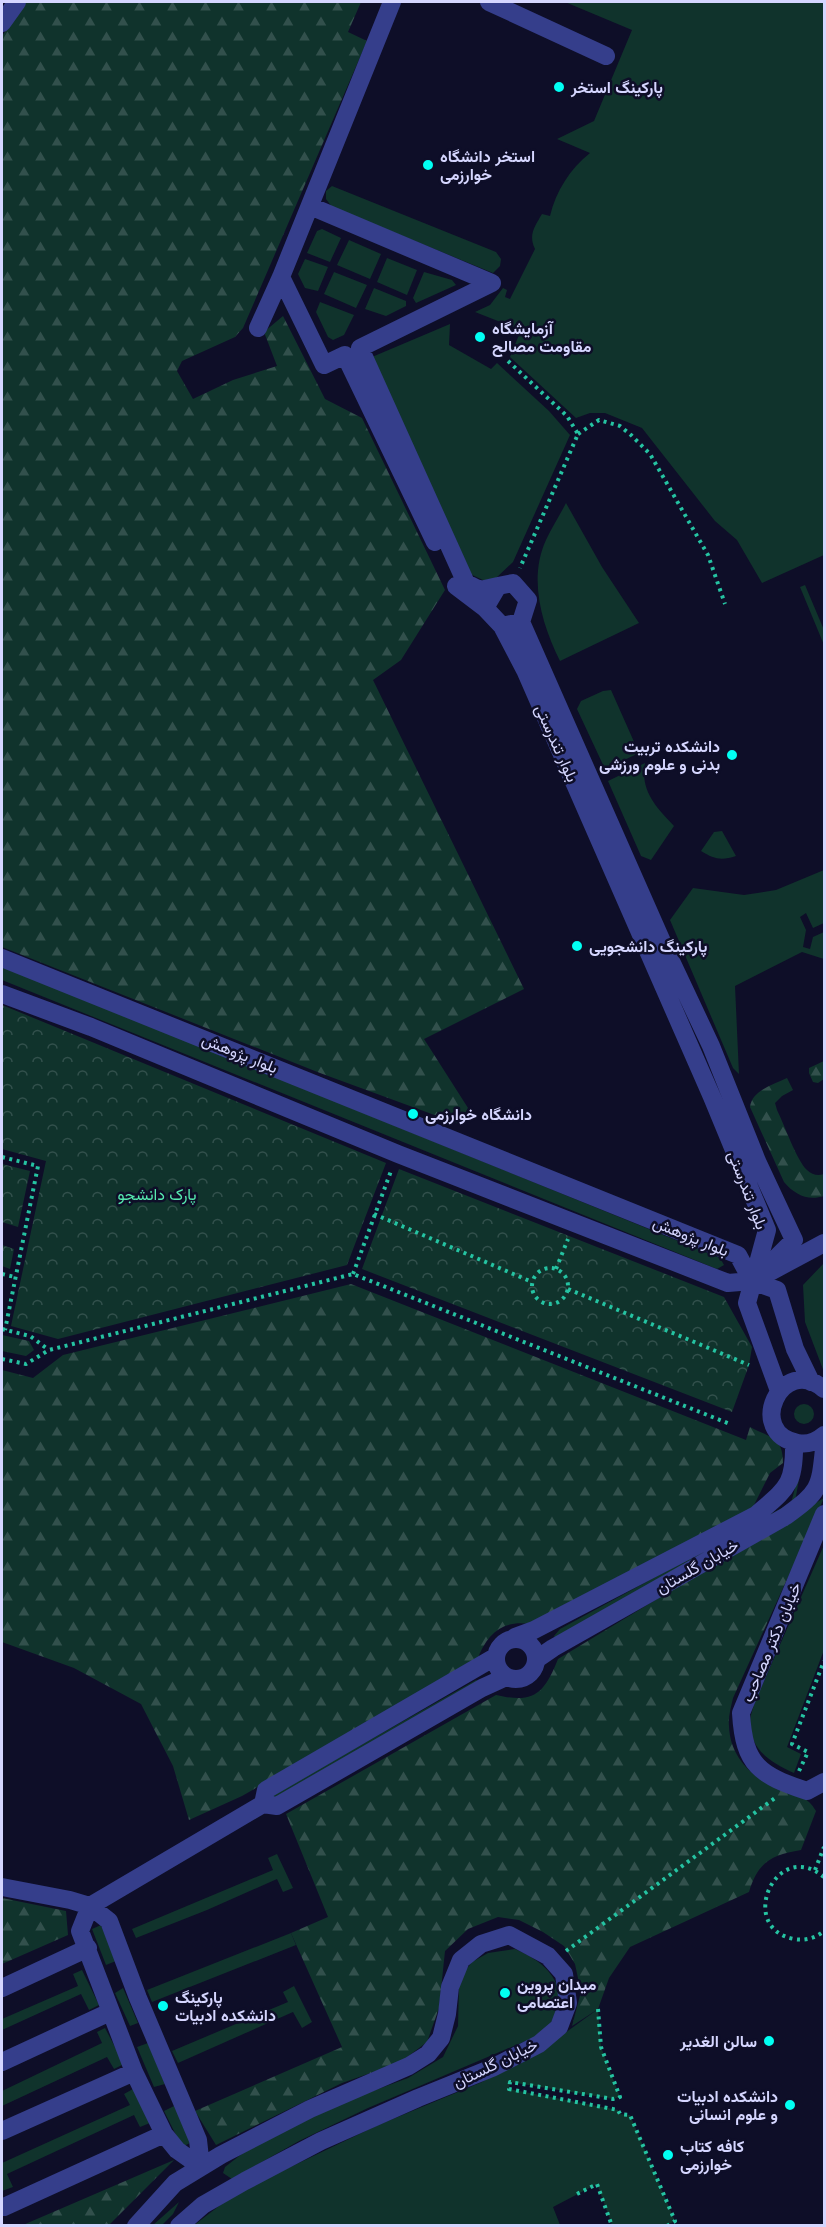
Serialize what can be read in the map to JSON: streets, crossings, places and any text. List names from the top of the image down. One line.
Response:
{"streets":{"lane":["بلوار تندرستی","بلوار پژوهش","خیابان گلستان","خیابان دکتر مصاحب"]},"crossings":[["بلوار تندرستی","بلوار پژوهش"]],"parks":["پارک دانشجو"],"places":["پارکینگ استخر","استخر دانشگاه خوارزمی","آزمایشگاه مقاومت مصالح","دانشکده تربیت بدنی و علوم ورزشی","پارکینگ دانشجویی","دانشگاه خوارزمی","میدان پروین اعتصامی","پارکینگ دانشکده ادبیات","سالن الغدیر","دانشکده ادبیات و علوم انسانی","کافه کتاب خوارزمی"]}
